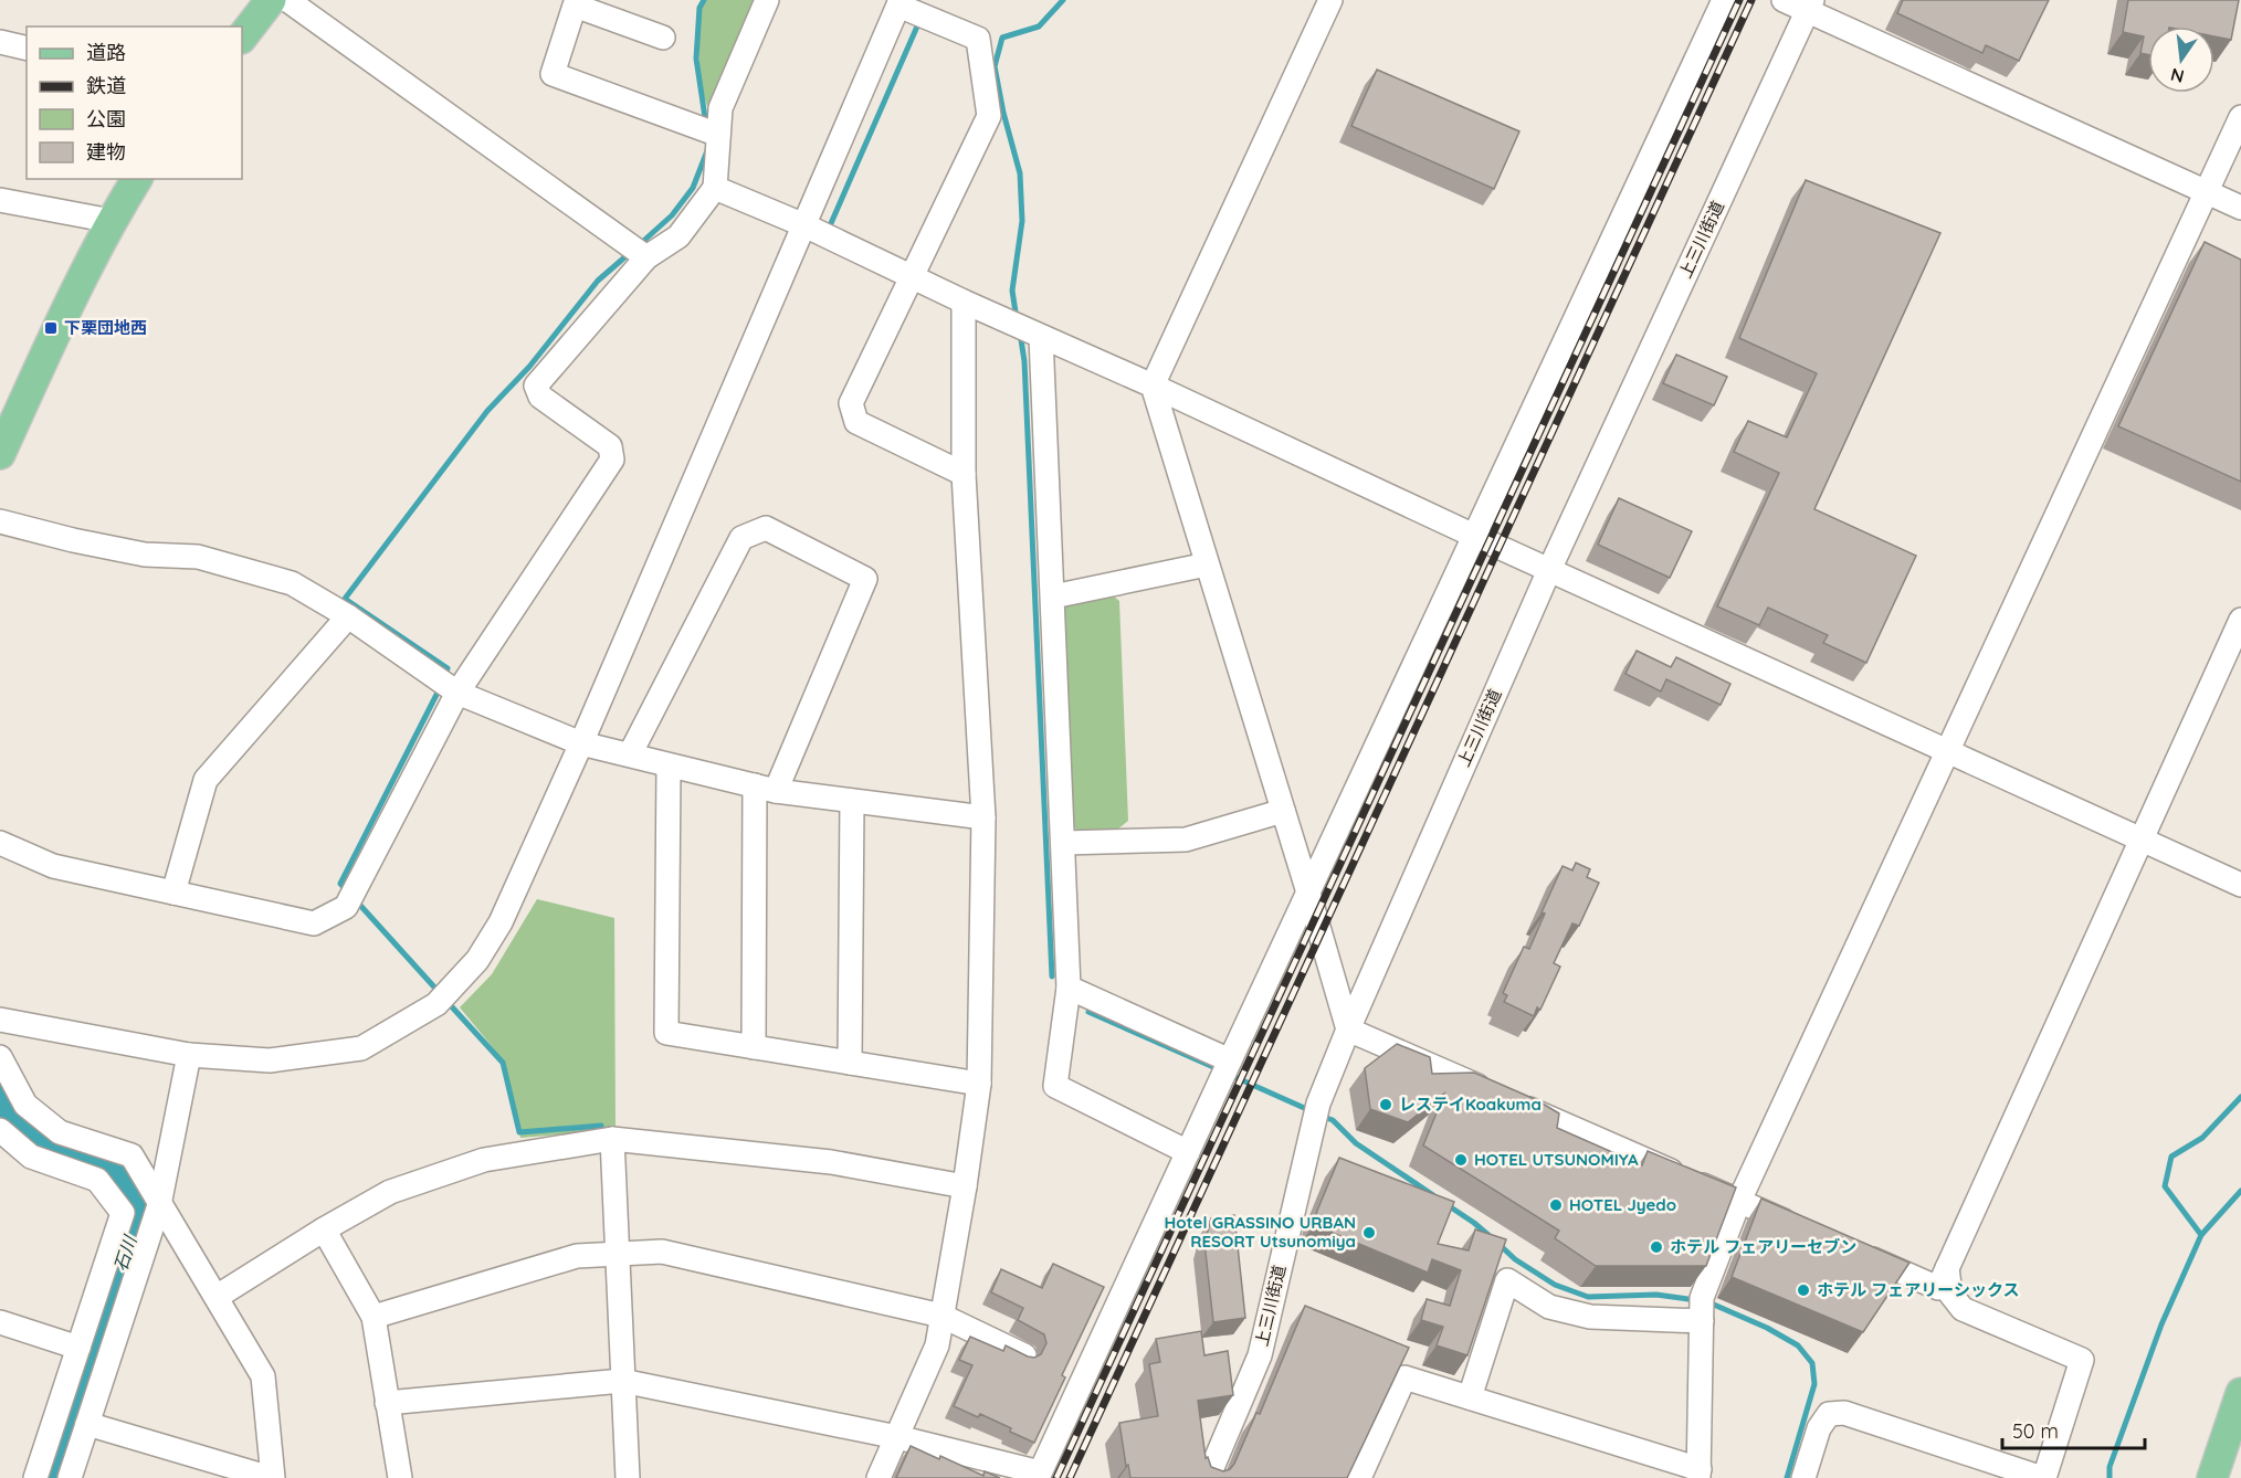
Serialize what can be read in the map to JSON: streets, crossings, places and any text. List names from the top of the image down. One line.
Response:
{"streets":{"street":["上三川街道"]},"water":["石川"],"places":{"transit":["下栗団地西"],"other":["レステイKoakuma","HOTEL UTSUNOMIYA","HOTEL Jyedo","Hotel GRASSINO URBAN RESORT Utsunomiya","ホテル フェアリーセブン","ホテル フェアリーシックス"]},"legend":["道路","鉄道","公園","建物"],"scale_bar":"50 m","north":"bottom"}
